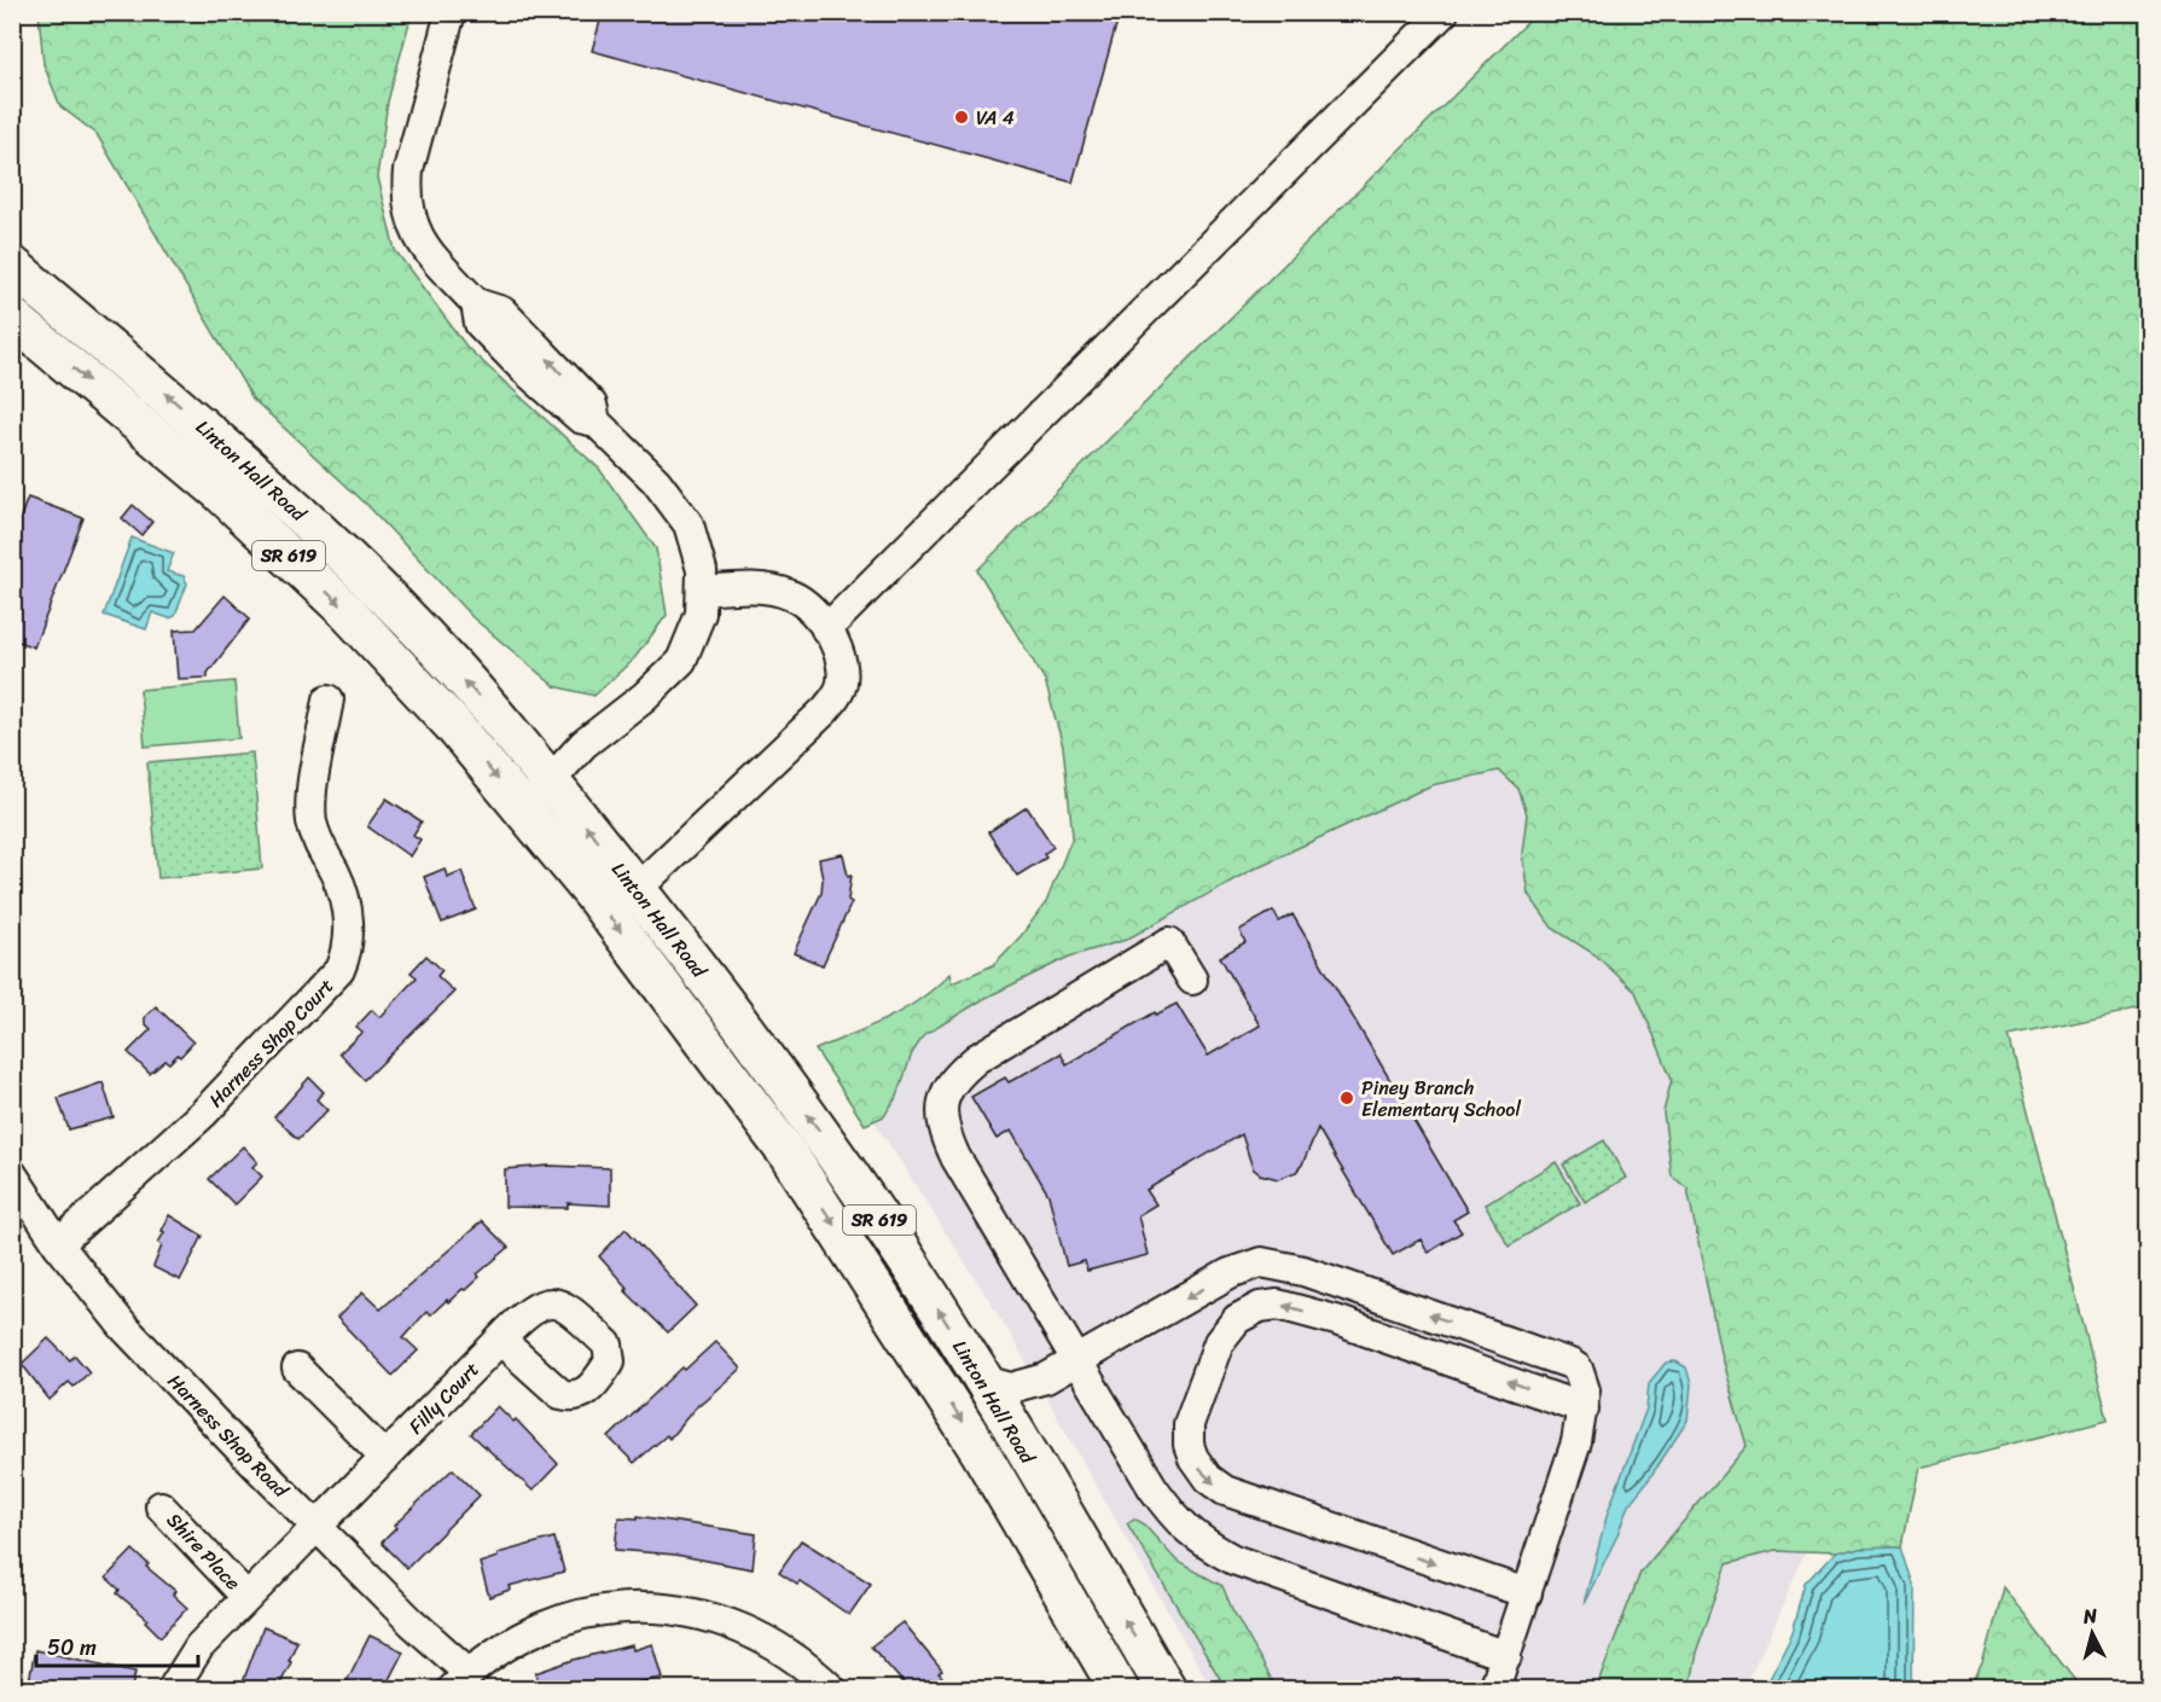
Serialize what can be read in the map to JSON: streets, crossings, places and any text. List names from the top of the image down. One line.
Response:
{"streets":{"main road":["Linton Hall Road","SR 619"],"street":["Harness Shop Court","Filly Court","Harness Shop Road","Shire Place"]},"crossings":[["Harness Shop Court","Harness Shop Road"],["Filly Court","Harness Shop Road"],["Filly Court","Shire Place"],["Harness Shop Road","Shire Place"]],"places":["VA 4","Piney Branch Elementary School"],"scale_bar":"50 m","north":"top"}
